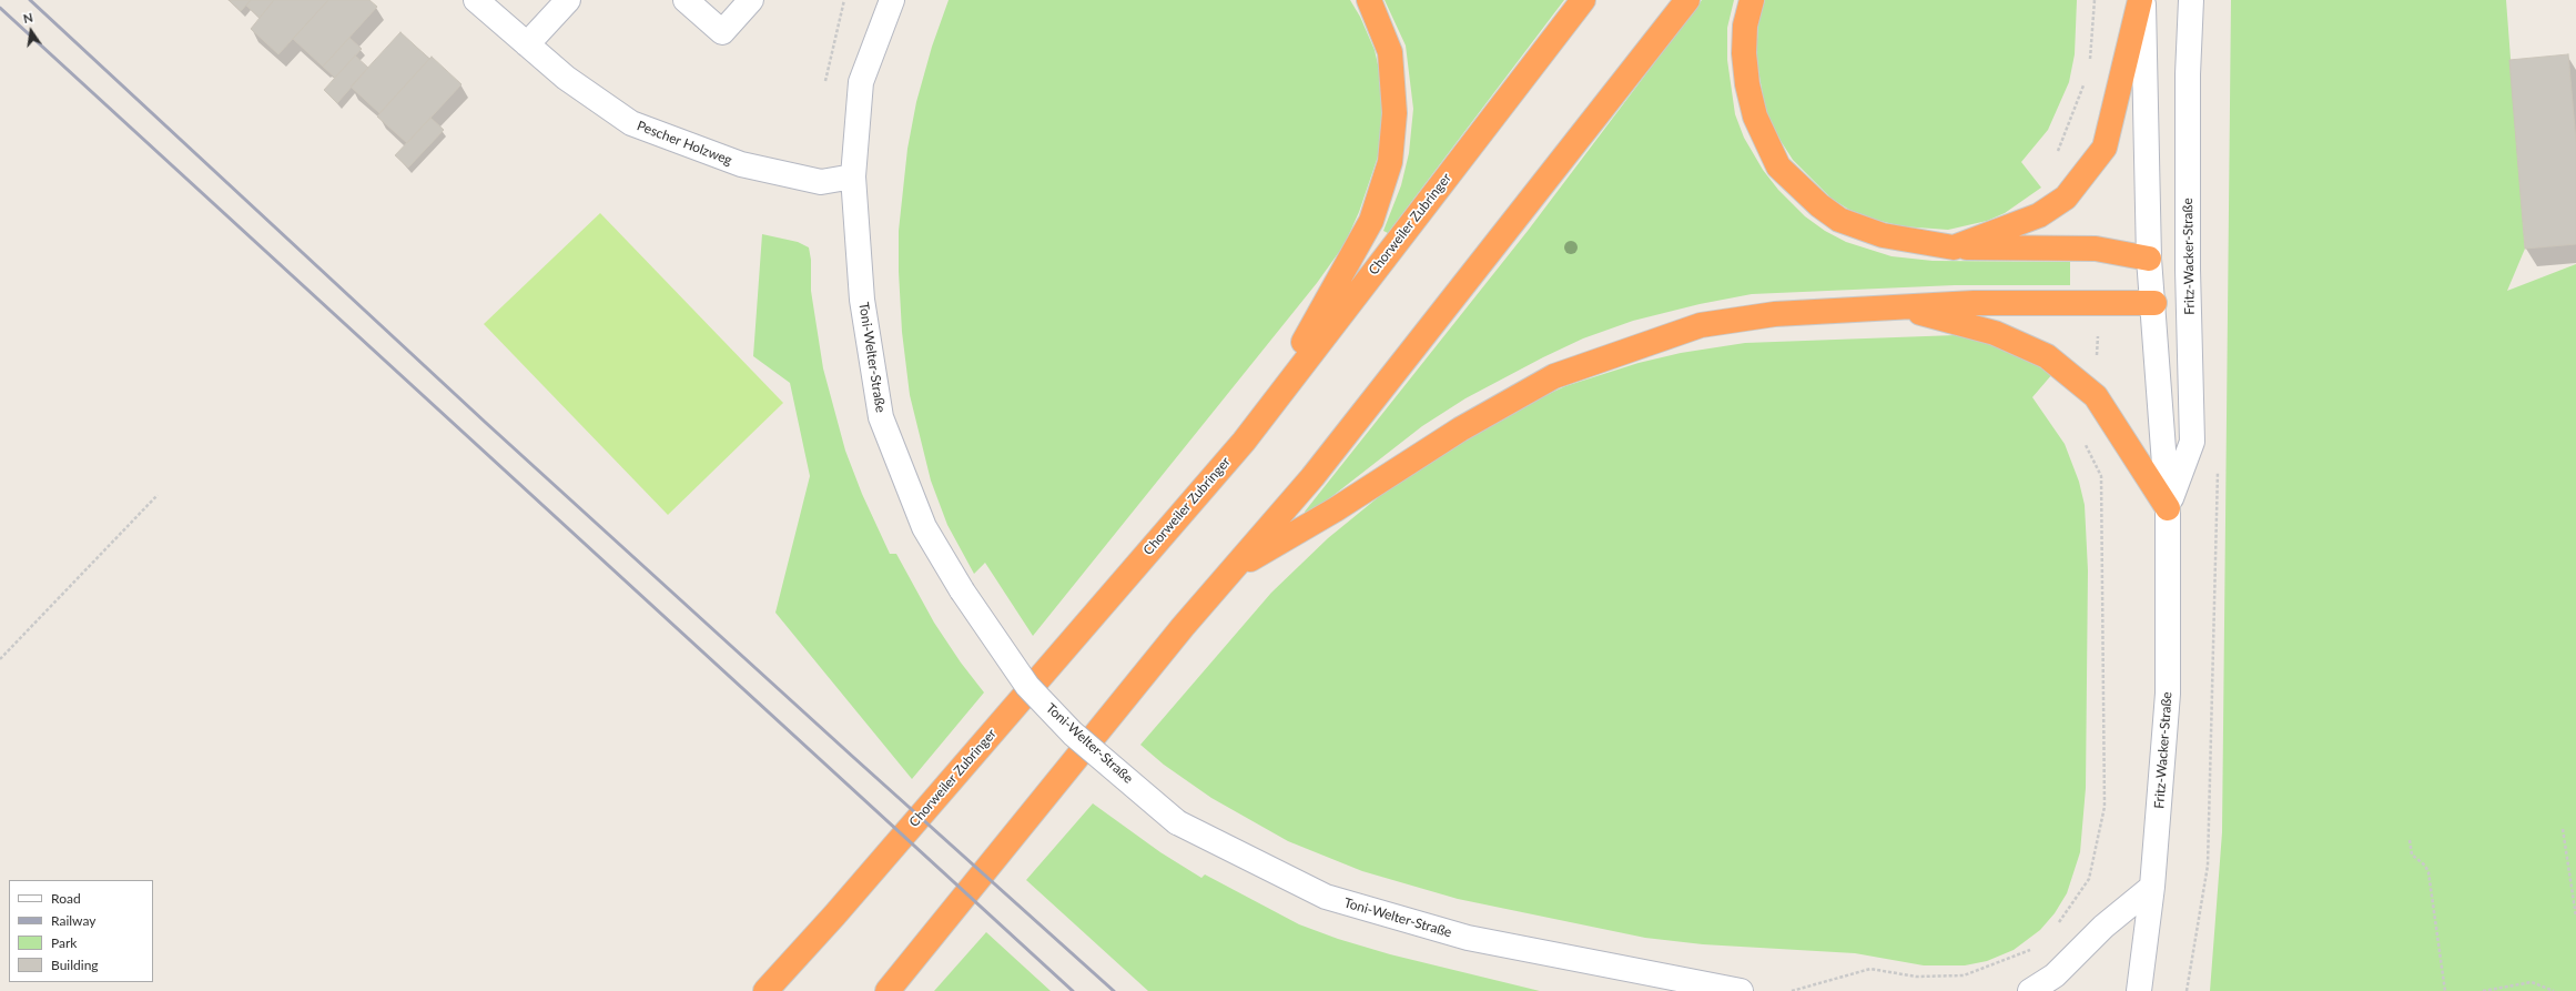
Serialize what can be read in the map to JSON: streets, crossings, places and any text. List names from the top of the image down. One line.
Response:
{"streets":{"highway":["Chorweiler Zubringer"],"street":["Pescher Holzweg","Fritz-Wacker-Straße","Toni-Welter-Straße"]},"crossings":[["Pescher Holzweg","Toni-Welter-Straße"]],"legend":["Road","Railway","Park","Building"],"north":"top"}
